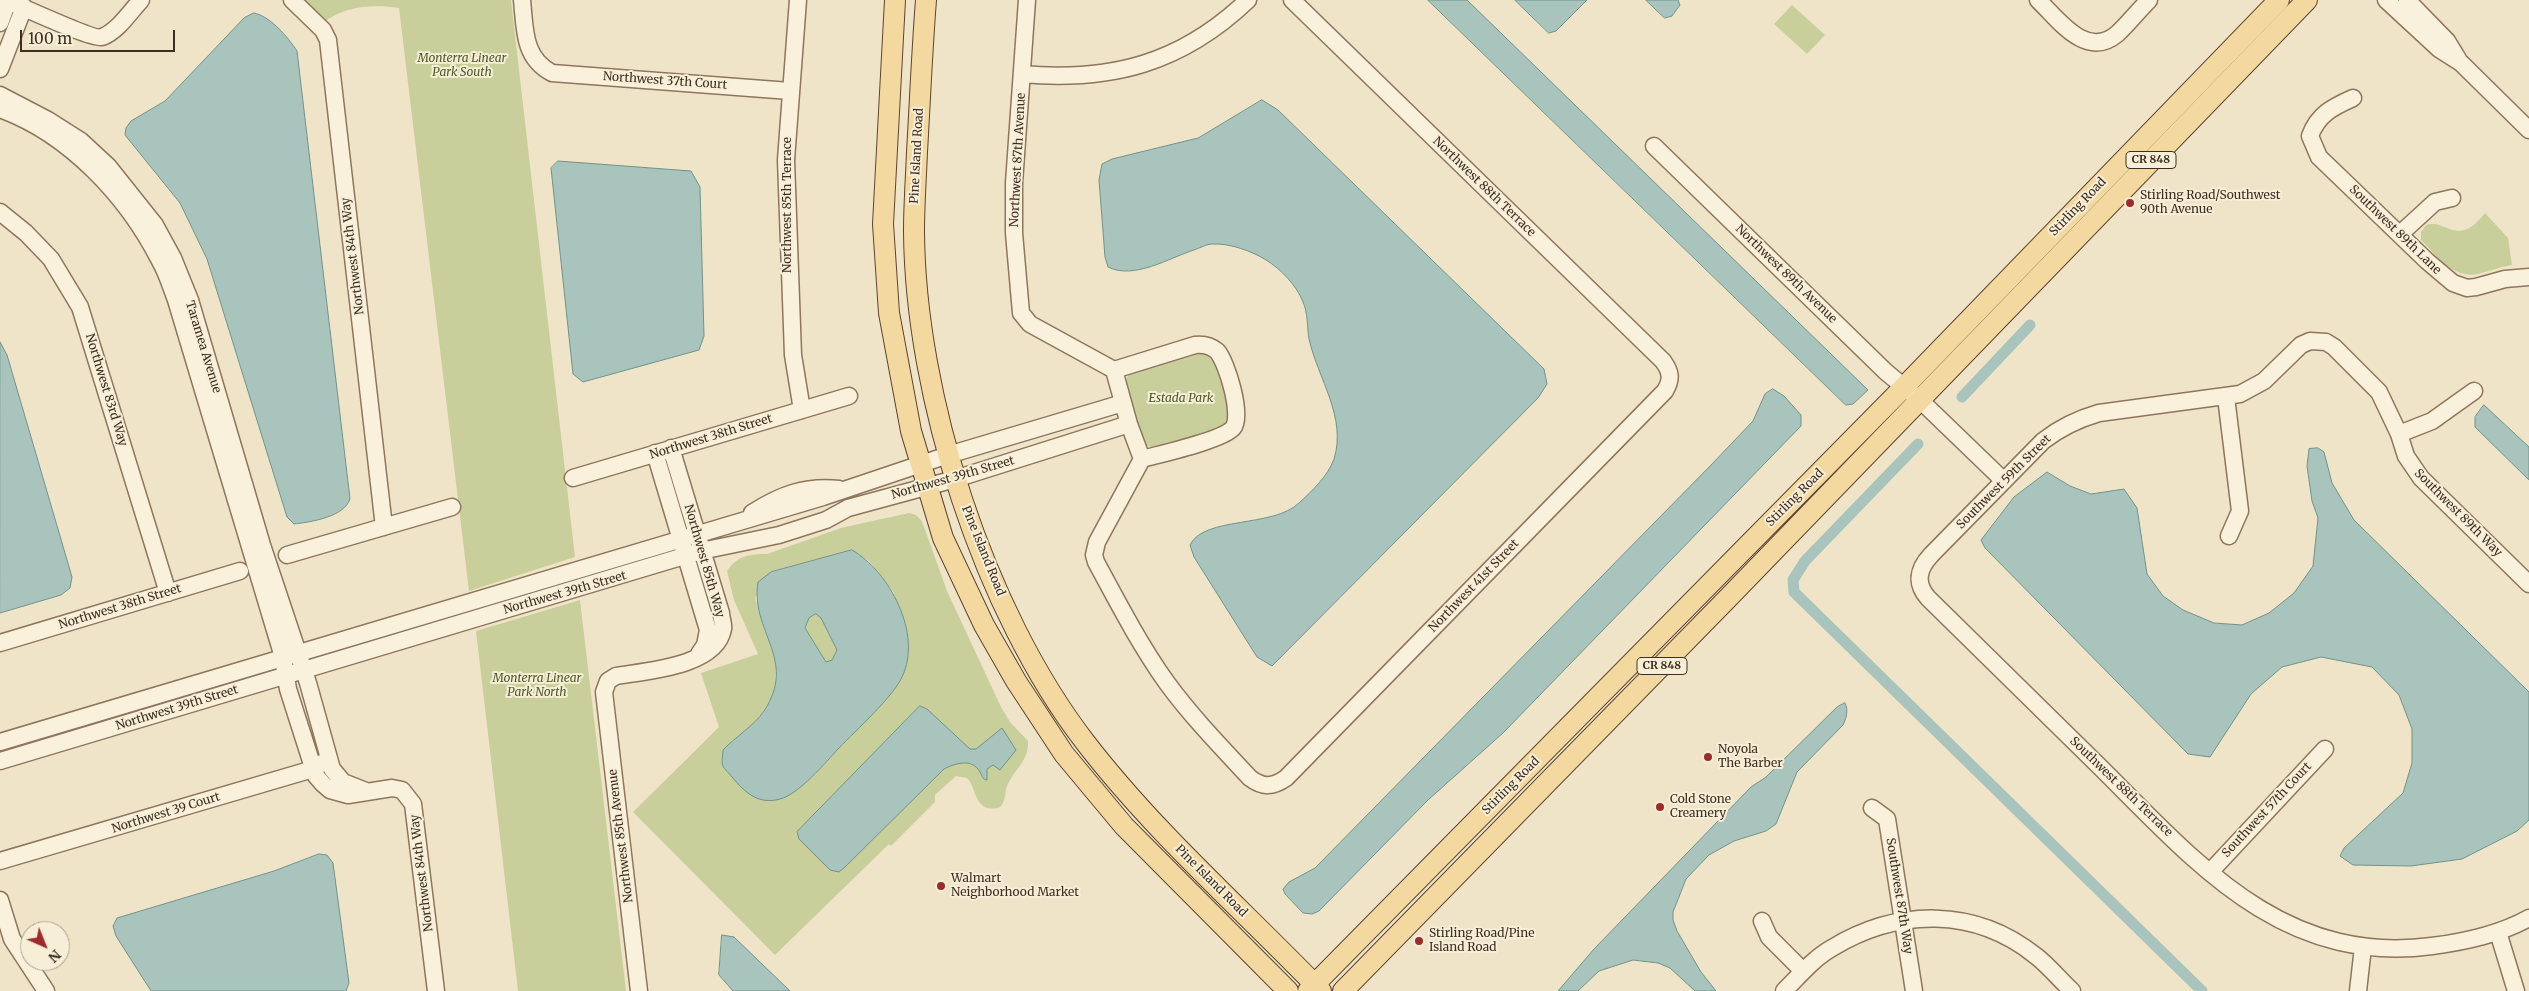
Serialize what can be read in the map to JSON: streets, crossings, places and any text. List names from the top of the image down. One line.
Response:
{"streets":{"main road":["Pine Island Road","CR 848","Stirling Road"],"street":["Northwest 37th Court","Northwest 87th Avenue","Northwest 88th Terrace","Northwest 85th Terrace","Southwest 89th Lane","Northwest 84th Way","Northwest 89th Avenue","Taramea Avenue","Northwest 83rd Way","Northwest 38th Street","Northwest 39th Street","Southwest 59th Street","Southwest 89th Way","Northwest 85th Way","Northwest 41st Street","Southwest 88th Terrace","Southwest 57th Court","Northwest 39 Court","Northwest 85th Avenue","Southwest 87th Way"]},"crossings":[["Northwest 37th Court","Northwest 85th Terrace"],["Pine Island Road","Stirling Road"],["Pine Island Road","Northwest 39th Street"],["Northwest 88th Terrace","Northwest 41st Street"],["Northwest 85th Terrace","Northwest 38th Street"],["Stirling Road","Northwest 89th Avenue"],["Northwest 84th Way","Taramea Avenue"],["Northwest 89th Avenue","Southwest 59th Street"],["Taramea Avenue","Northwest 39th Street"],["Taramea Avenue","Northwest 39 Court"],["Northwest 83rd Way","Northwest 38th Street"],["Northwest 38th Street","Northwest 85th Way"],["Northwest 39th Street","Northwest 85th Way"],["Southwest 59th Street","Southwest 89th Way"],["Southwest 59th Street","Southwest 88th Terrace"],["Northwest 85th Way","Northwest 85th Avenue"],["Southwest 88th Terrace","Southwest 57th Court"]],"parks":["Monterra Linear Park South","Estada Park","Monterra Linear Park North"],"places":["Stirling Road/Southwest 90th Avenue","Noyola The Barber","Cold Stone Creamery","Walmart Neighborhood Market","Stirling Road/Pine Island Road"],"scale_bar":"100 m","north":"bottom right"}
